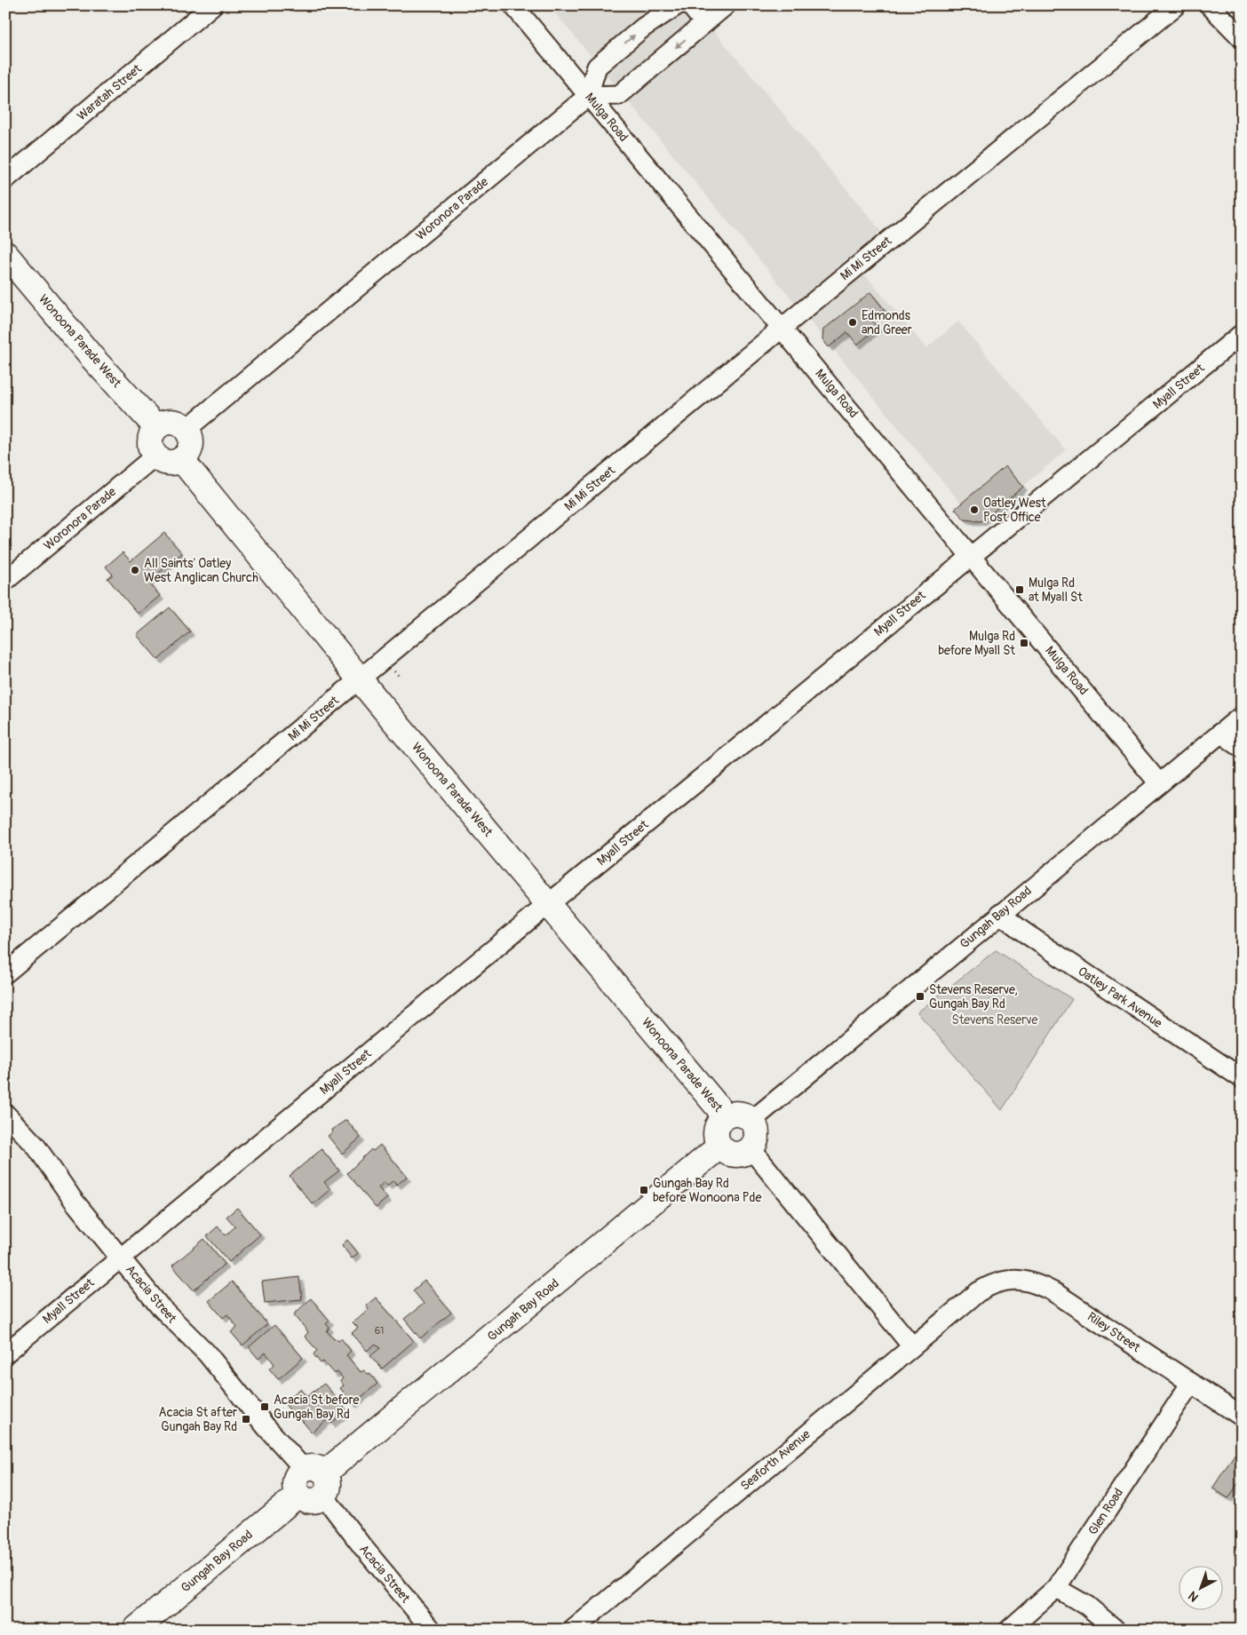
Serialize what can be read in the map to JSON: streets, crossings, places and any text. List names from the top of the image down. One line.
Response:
{"streets":{"street":["Waratah Street","Mulga Road","Woronora Parade","Mi Mi Street","Wonoona Parade West","Myall Street","Gungah Bay Road","Oatley Park Avenue","Acacia Street","Riley Street","Seaforth Avenue","Glen Road"]},"crossings":[["Mulga Road","Woronora Parade"],["Mulga Road","Mi Mi Street"],["Mulga Road","Myall Street"],["Mulga Road","Gungah Bay Road"],["Woronora Parade","Wonoona Parade West"],["Mi Mi Street","Wonoona Parade West"],["Wonoona Parade West","Myall Street"],["Wonoona Parade West","Gungah Bay Road"],["Myall Street","Acacia Street"],["Gungah Bay Road","Oatley Park Avenue"],["Gungah Bay Road","Acacia Street"],["Riley Street","Seaforth Avenue"],["Riley Street","Glen Road"]],"parks":["Stevens Reserve"],"places":{"other":["Edmonds and Greer","Oatley West Post Office","All Saints' Oatley West Anglican Church"],"transit":["Mulga Rd at Myall St","Mulga Rd before Myall St","Stevens Reserve, Gungah Bay Rd","Gungah Bay Rd before Wonoona Pde","Acacia St before Gungah Bay Rd","Acacia St after Gungah Bay Rd"]},"house_numbers":["61"],"north":"bottom left"}
